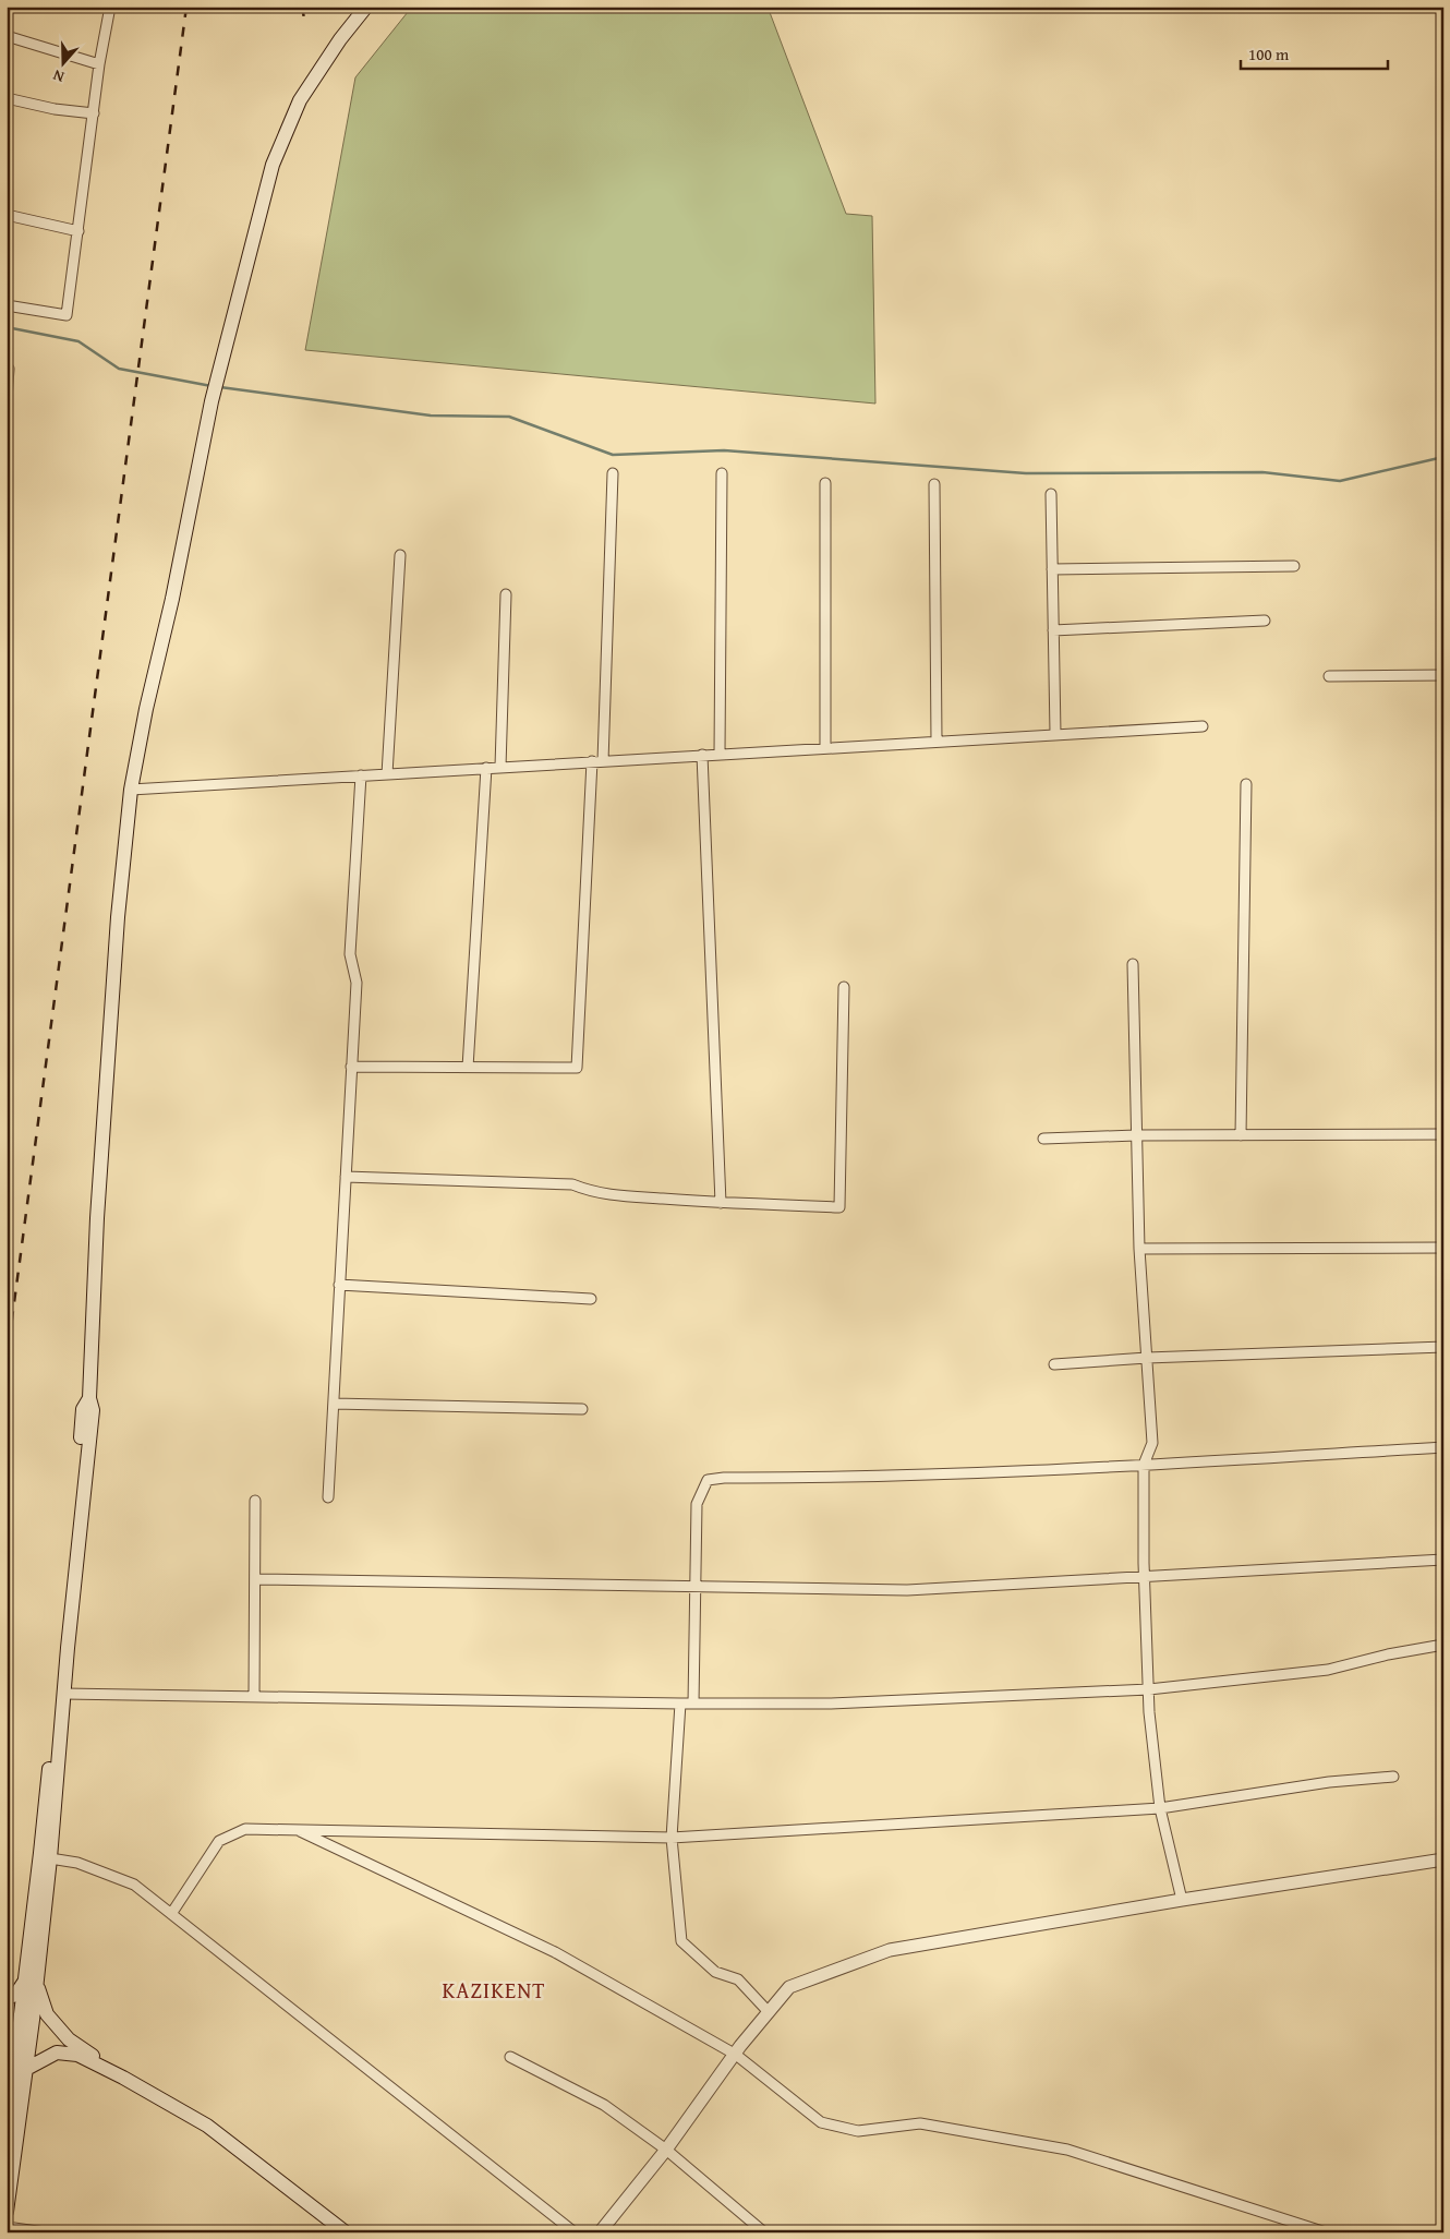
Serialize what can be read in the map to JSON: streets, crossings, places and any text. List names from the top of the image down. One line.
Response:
{"districts":["KAZIKENT"],"scale_bar":"100 m","north":"bottom"}
